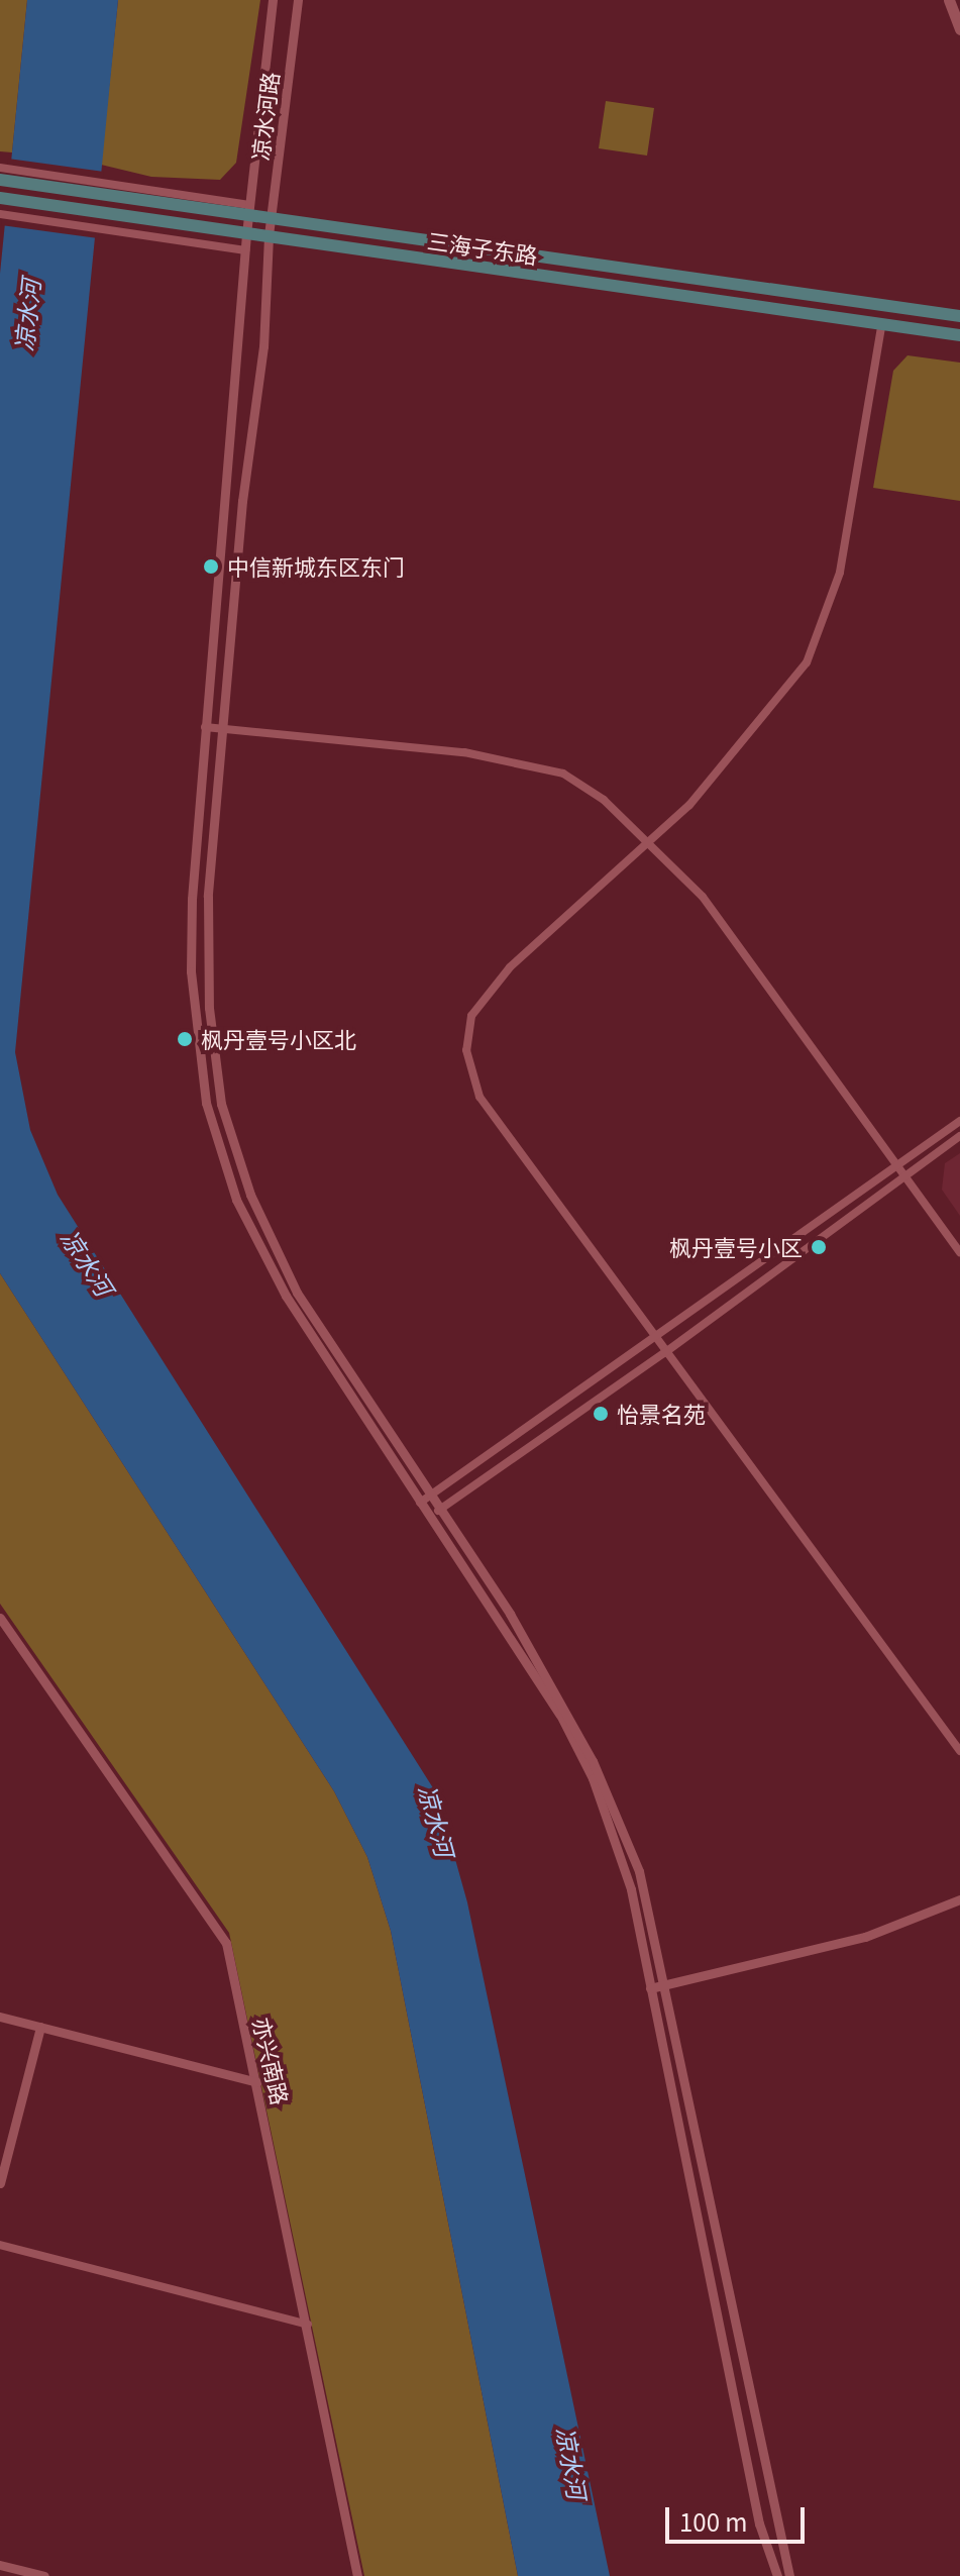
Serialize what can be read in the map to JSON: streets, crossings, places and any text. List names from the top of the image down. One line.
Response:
{"streets":{"main road":["三海子东路"],"street":["凉水河路","亦兴南路"]},"crossings":[["凉水河路","三海子东路"]],"water":["凉水河"],"places":["中信新城东区东门","枫丹壹号小区北","枫丹壹号小区","怡景名苑"],"scale_bar":"100 m"}
